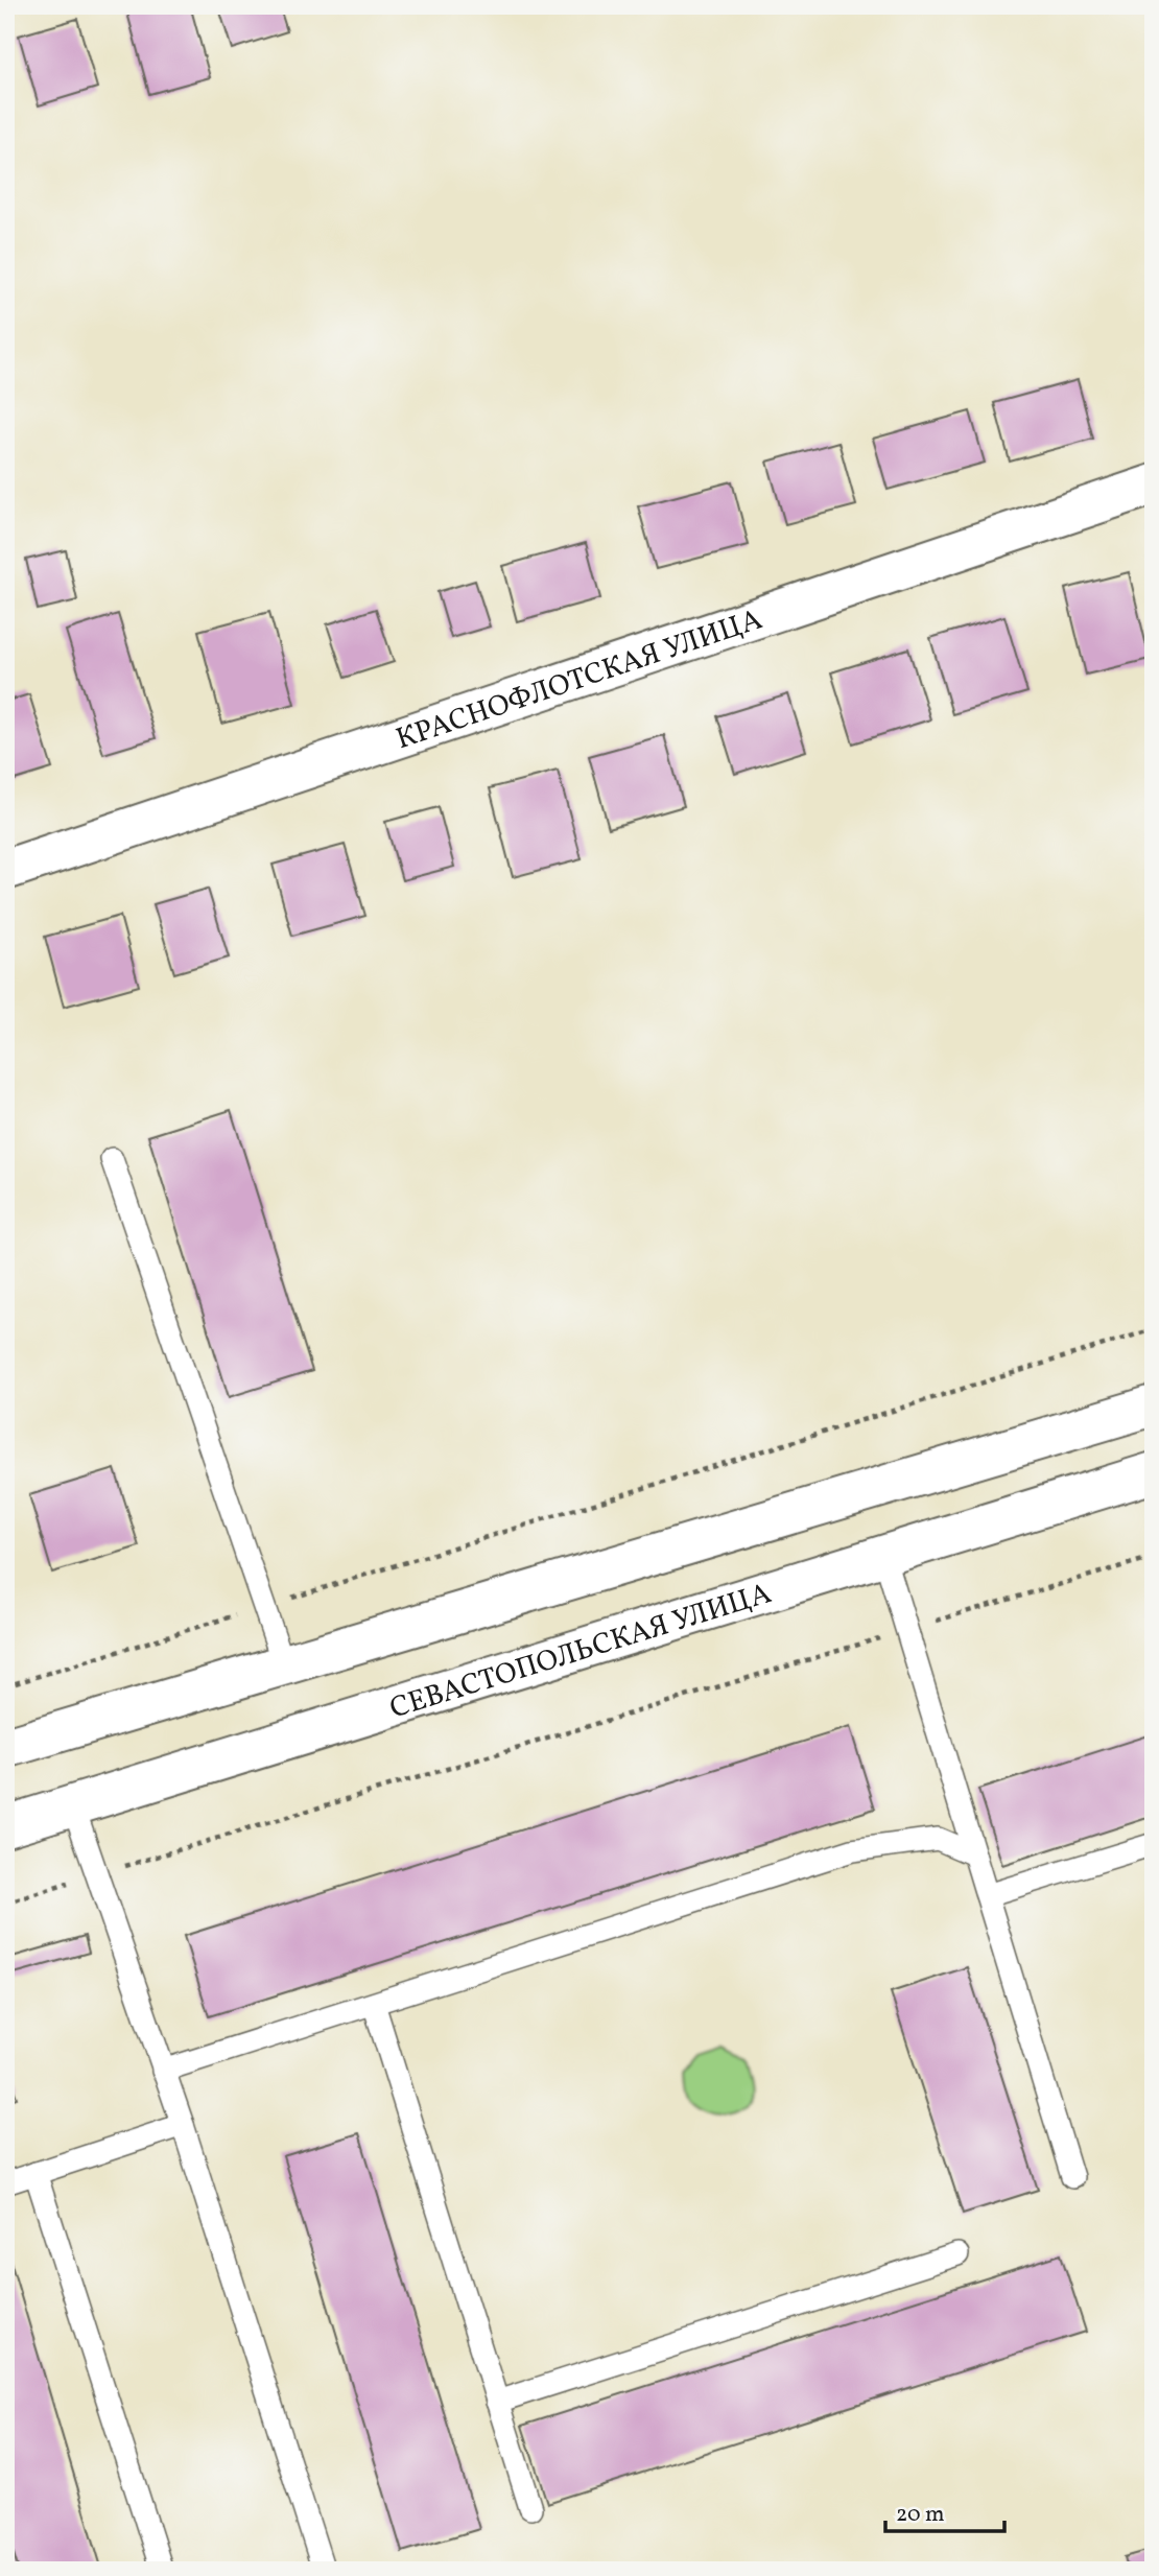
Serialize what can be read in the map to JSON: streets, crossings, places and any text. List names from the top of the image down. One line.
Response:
{"streets":{"street":["КРАСНОФЛОТСКАЯ УЛИЦА","СЕВАСТОПОЛЬСКАЯ УЛИЦА"]},"scale_bar":"20 m"}
